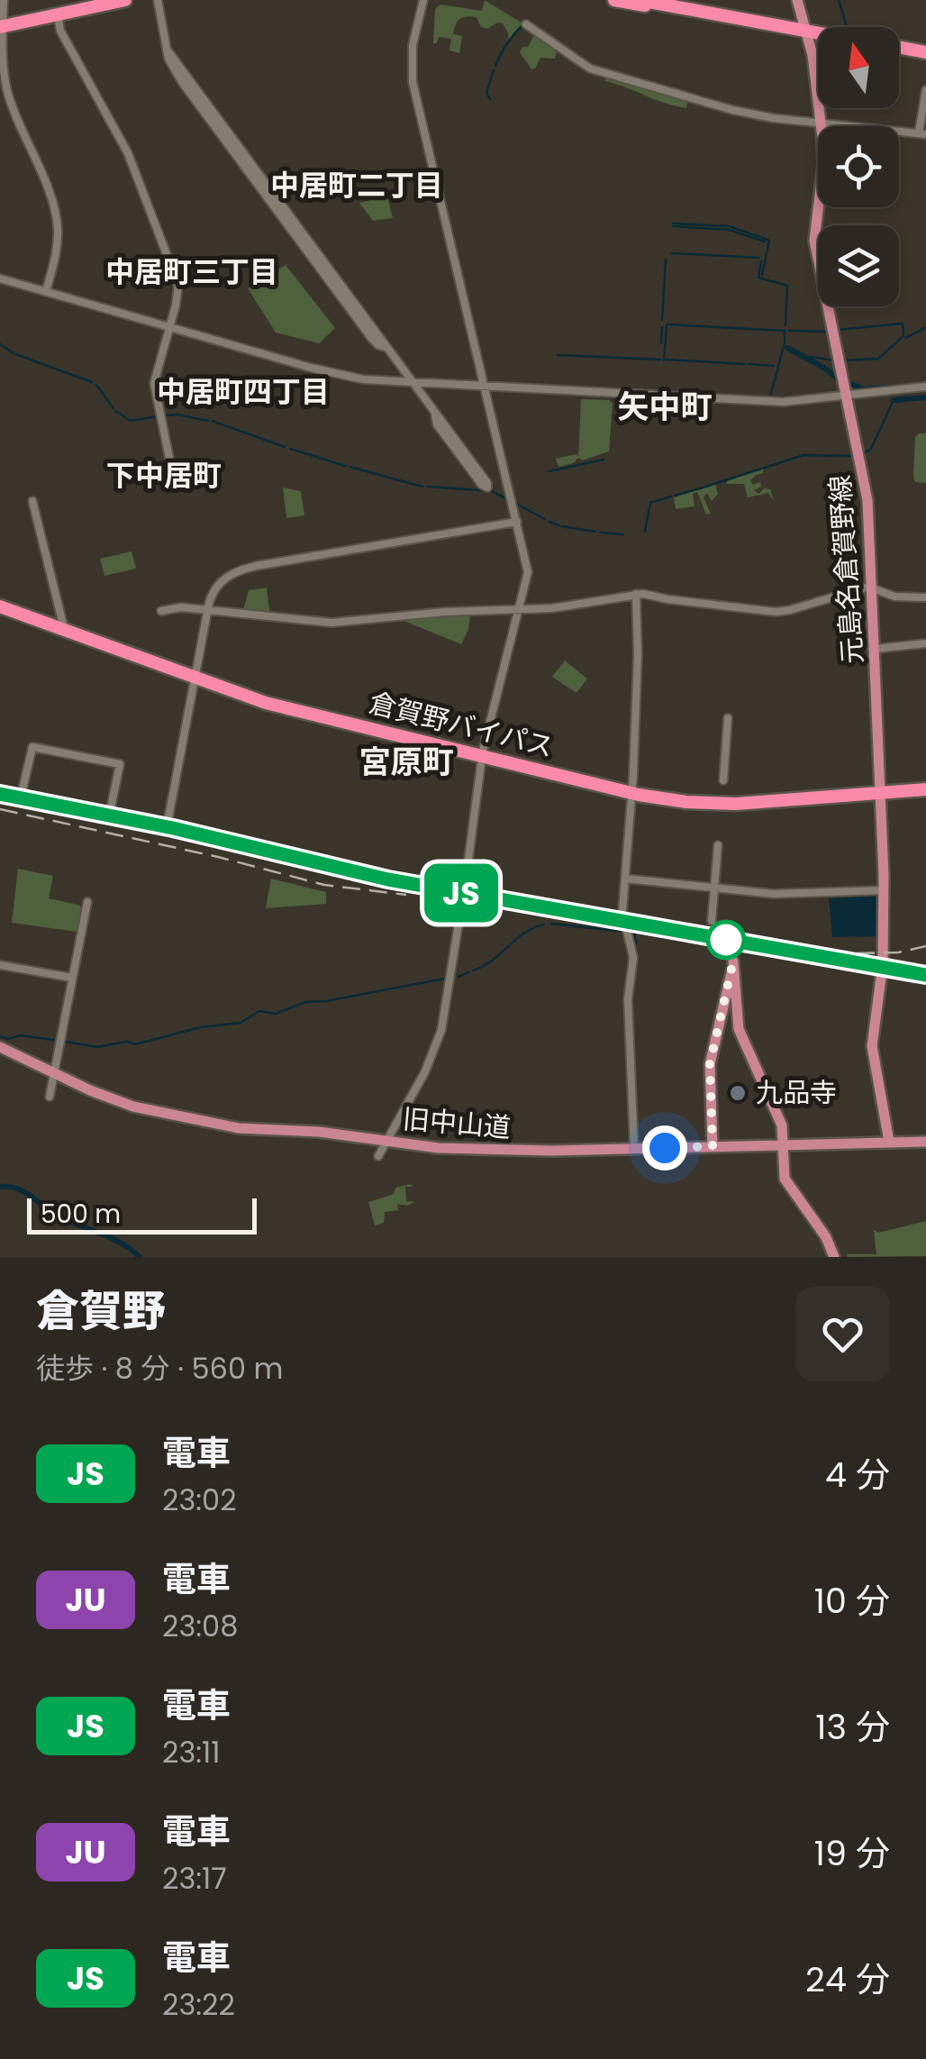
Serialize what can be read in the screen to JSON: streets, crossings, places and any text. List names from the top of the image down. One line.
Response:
{"streets":{"highway":["倉賀野バイパス"],"main road":["元島名倉賀野線","旧中山道"]},"crossings":[["元島名倉賀野線","倉賀野バイパス"],["元島名倉賀野線","旧中山道"]],"districts":["中居町二丁目","中居町三丁目","中居町四丁目","矢中町","下中居町","宮原町"],"places":["九品寺"],"scale_bar":"500 m","north":"top","page":{"on_map":"JS","scale":"500 m","heading":["倉賀野","徒歩 · 8 分 · 560 m"],"list":[{"mark":"JS","name":"電車","note":"23:02","value":"4 分"},{"mark":"JU","name":"電車","note":"23:08","value":"10 分"},{"mark":"JS","name":"電車","note":"23:11","value":"13 分"},{"mark":"JU","name":"電車","note":"23:17","value":"19 分"},{"mark":"JS","name":"電車","note":"23:22","value":"24 分"}]}}
